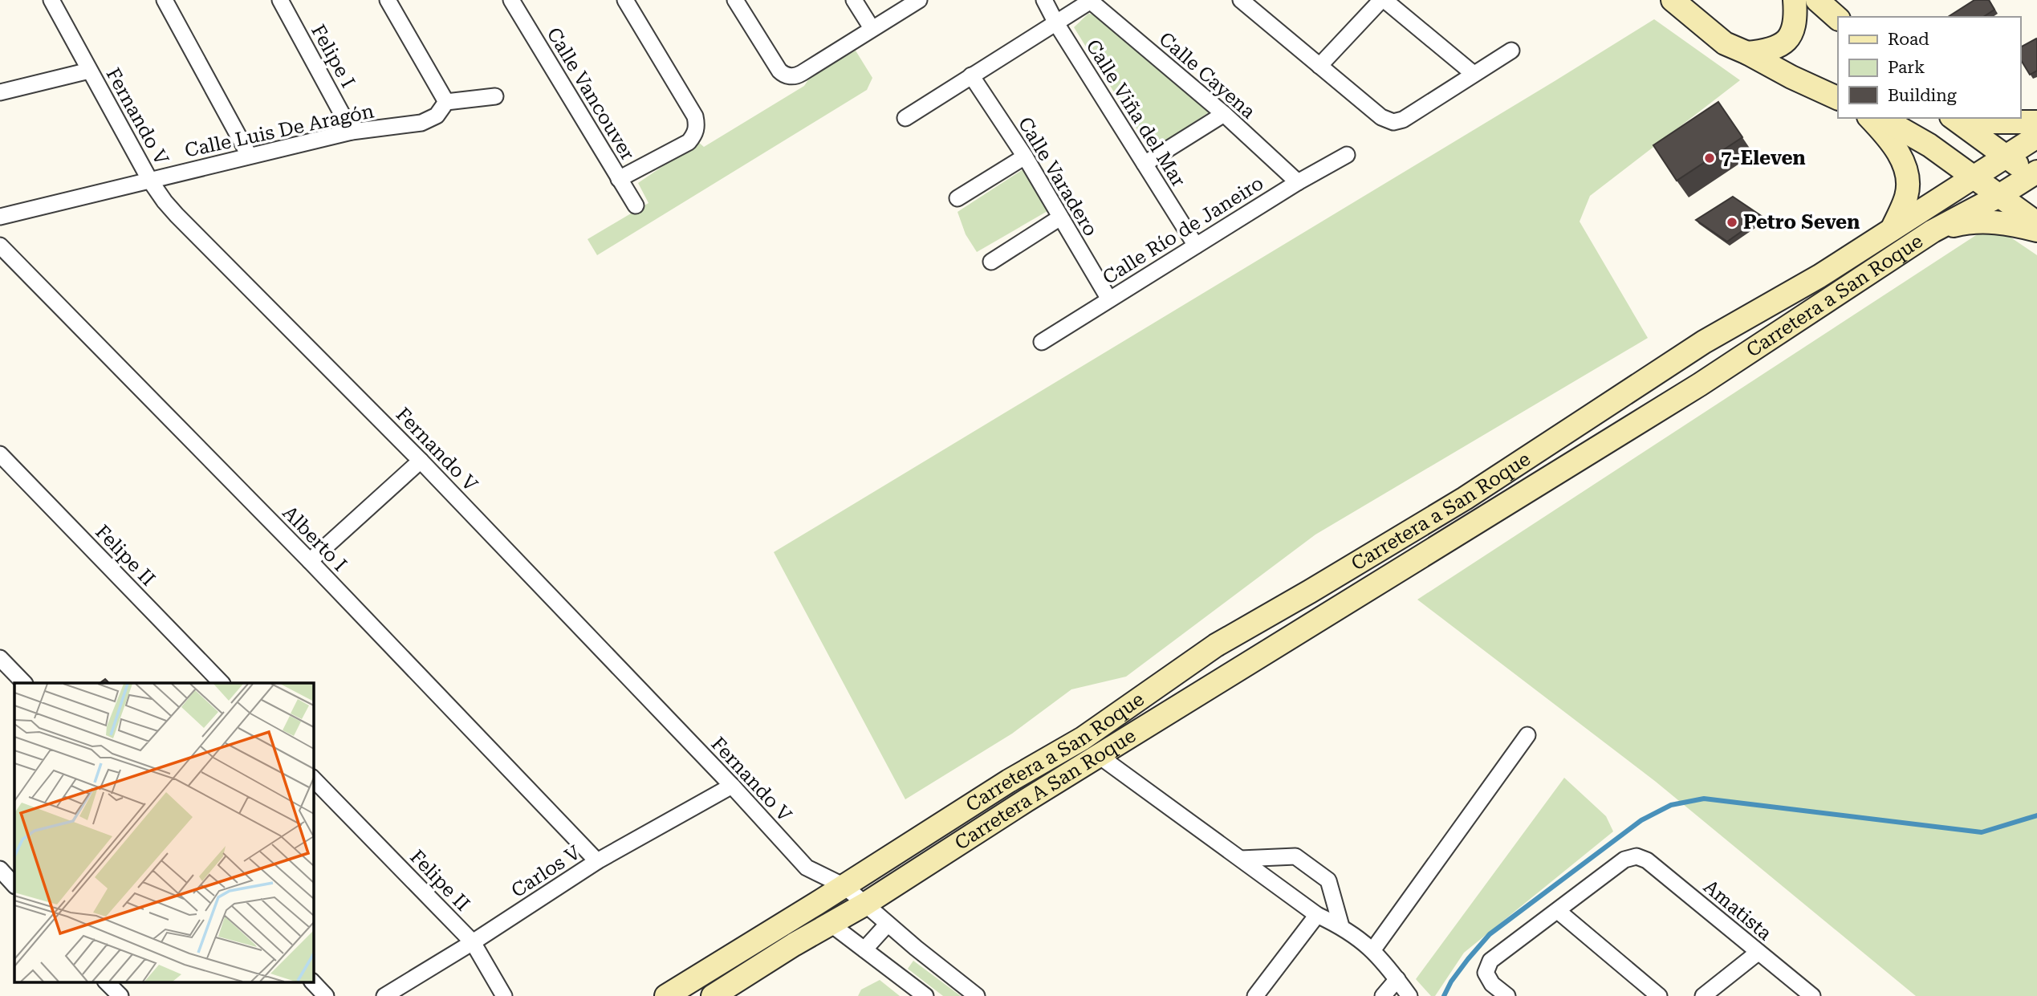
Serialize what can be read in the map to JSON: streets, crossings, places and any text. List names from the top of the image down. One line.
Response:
{"streets":{"main road":["Carretera a San Roque","Carretera A San Roque"],"street":["Felipe I","Calle Cayena","Calle Vancouver","Calle Viña del Mar","Fernando V","Calle Luis De Aragón","Calle Varadero","Calle Río de Janeiro","Alberto I","Felipe II","Carlos V","Amatista"]},"crossings":[["Felipe I","Calle Luis De Aragón"],["Calle Cayena","Calle Río de Janeiro"],["Calle Viña del Mar","Calle Río de Janeiro"],["Fernando V","Calle Luis De Aragón"],["Fernando V","Carretera a San Roque"],["Fernando V","Carretera A San Roque"],["Fernando V","Carlos V"],["Calle Varadero","Calle Río de Janeiro"],["Carretera a San Roque","Carretera A San Roque"],["Alberto I","Carlos V"],["Felipe II","Carlos V"]],"places":["7-Eleven","Petro Seven"],"legend":["Road","Park","Building"]}
